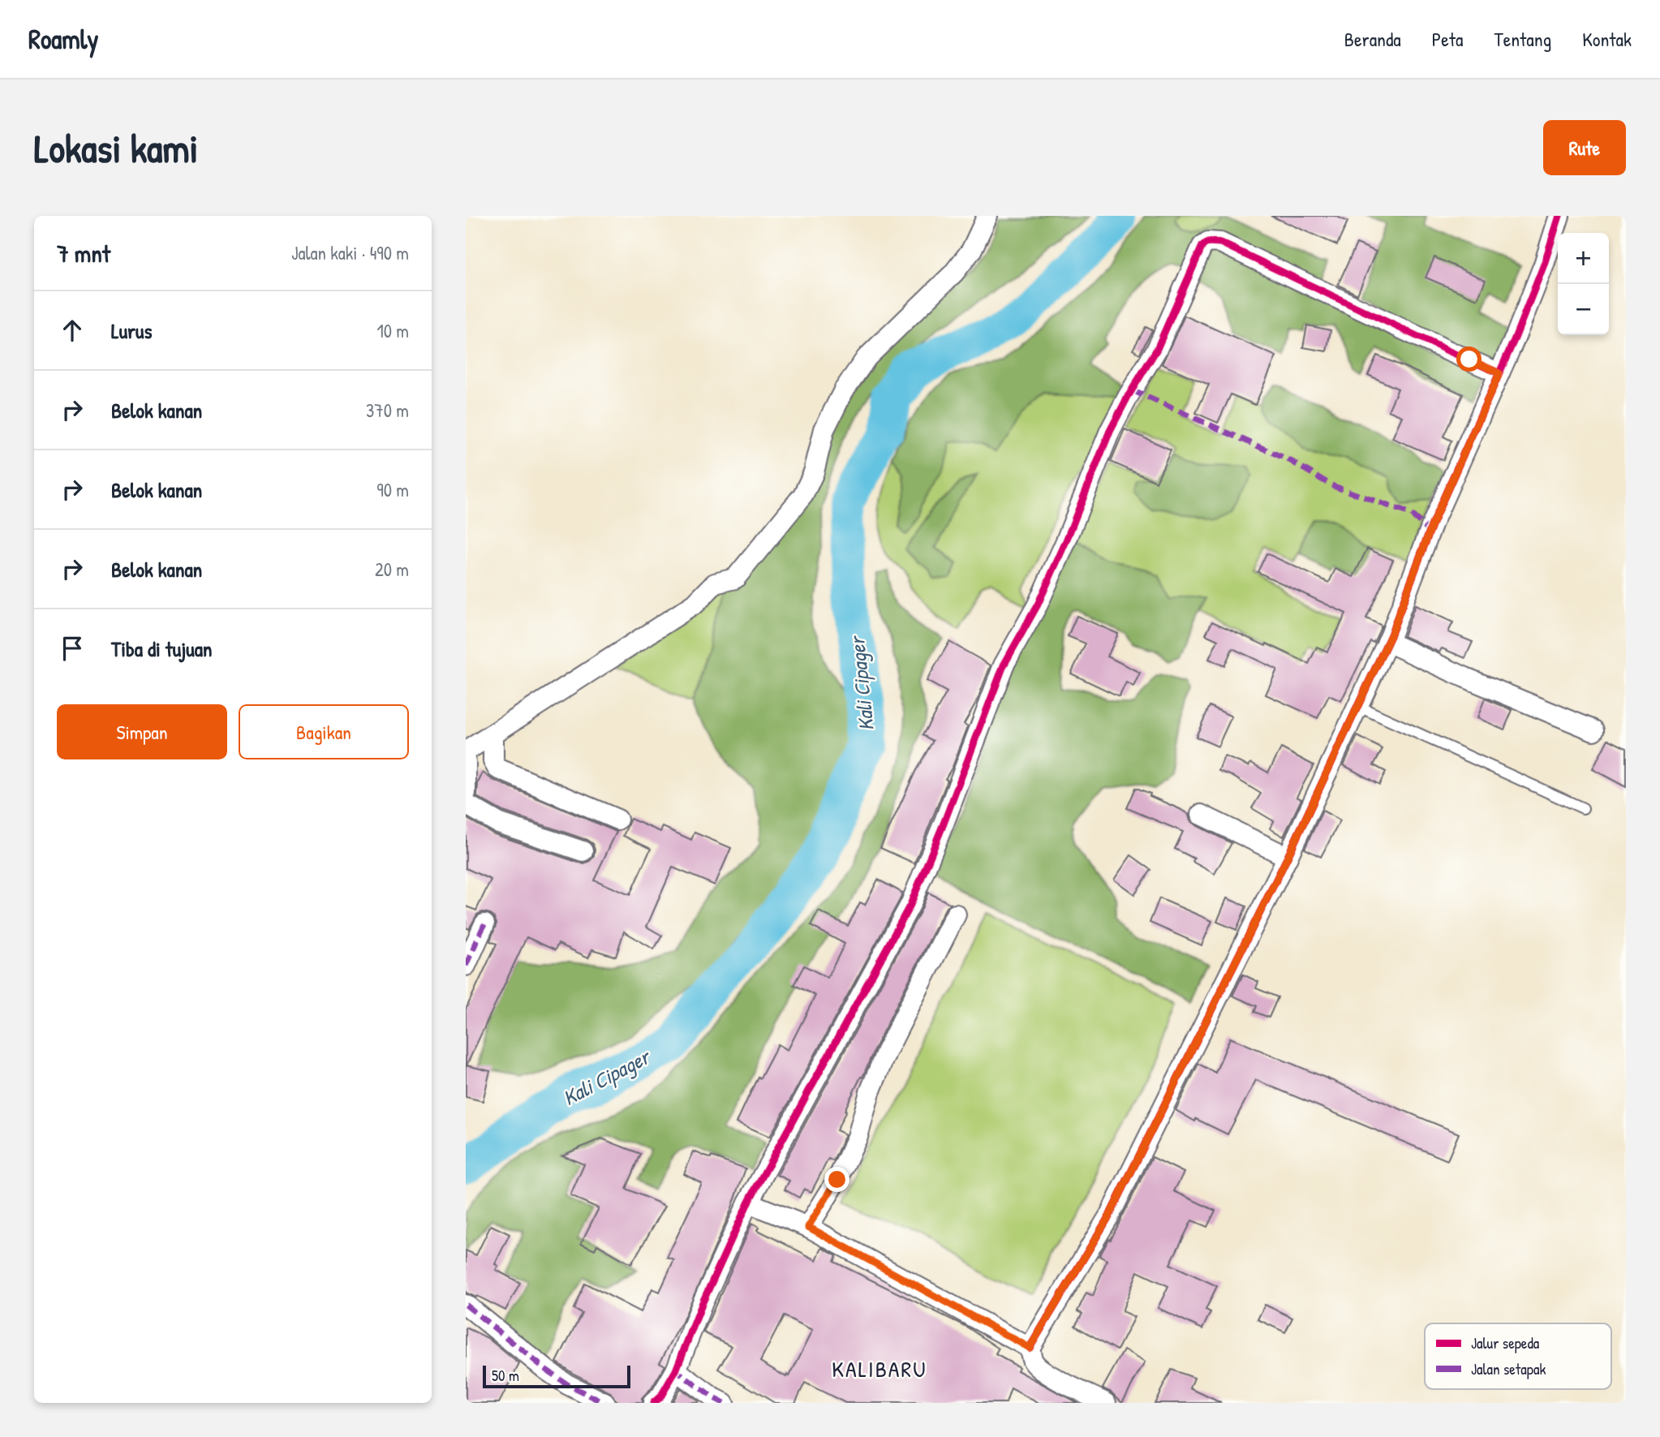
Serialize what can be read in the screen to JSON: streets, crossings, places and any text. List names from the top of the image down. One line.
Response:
{"districts":["KALIBARU"],"water":["Kali Cipager"],"legend":["Jalur sepeda","Jalan setapak"],"scale_bar":"50 m","page":{"header":"Roamly","nav":["Beranda","Peta","Tentang","Kontak"],"buttons":["Rute",["Simpan","Bagikan"]],"title":"Lokasi kami","heading":["7 mnt","Jalan kaki · 490 m"],"map_buttons":["+","−"],"list":[["Lurus","10 m"],["Belok kanan","370 m"],["Belok kanan","90 m"],["Belok kanan","20 m"],"Tiba di tujuan"],"scale":"50 m"}}
